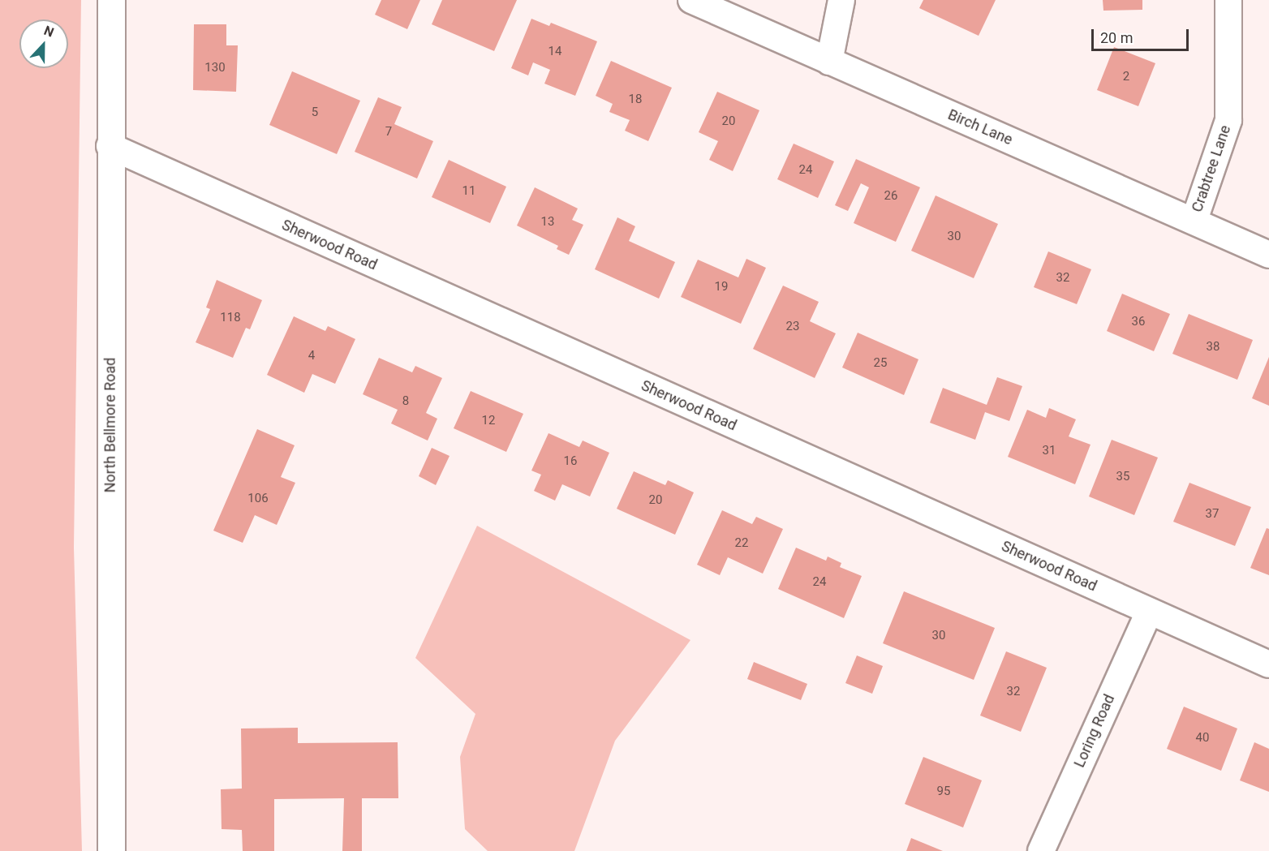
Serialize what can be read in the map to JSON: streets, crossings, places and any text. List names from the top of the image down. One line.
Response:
{"streets":{"street":["Birch Lane","Crabtree Lane","Sherwood Road","North Bellmore Road","Loring Road"]},"crossings":[["Birch Lane","Crabtree Lane"],["Sherwood Road","North Bellmore Road"],["Sherwood Road","Loring Road"]],"house_numbers":["14","130","2","18","5","20","7","24","11","26","13","30","32","19","118","36","23","38","4","25","8","12","31","16","35","106","20","37","22","24","30","32","40","95"],"scale_bar":"20 m","north":"top"}
